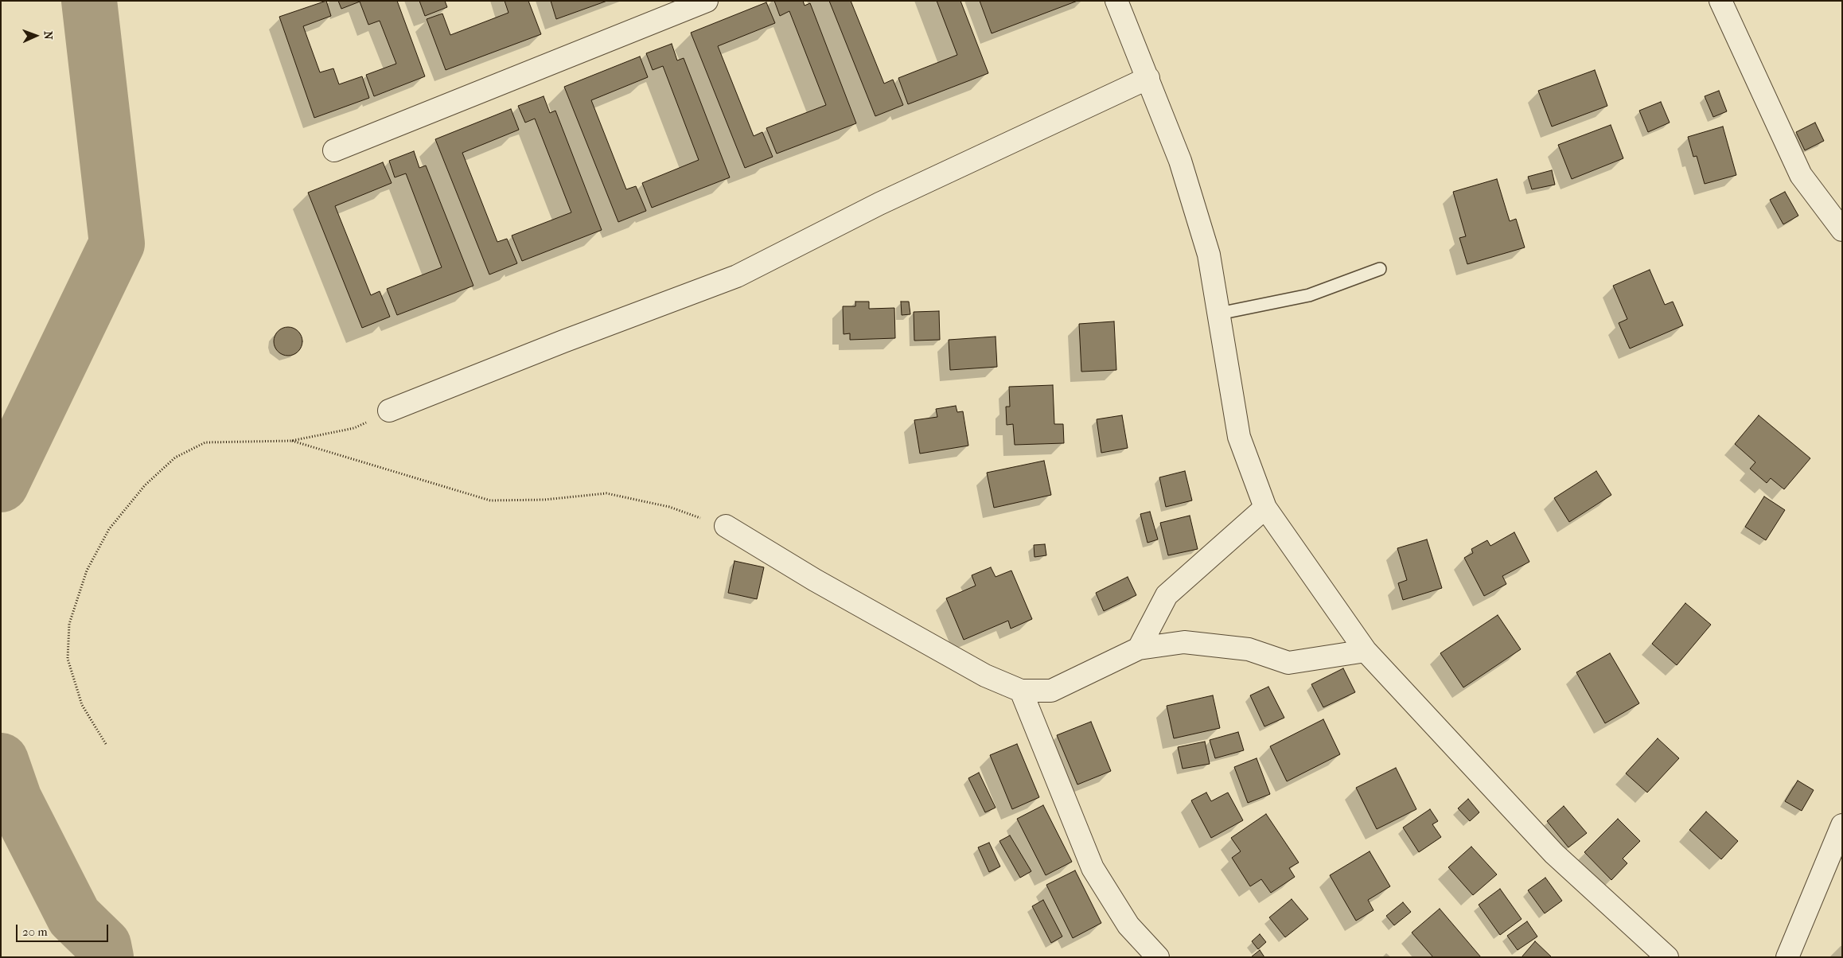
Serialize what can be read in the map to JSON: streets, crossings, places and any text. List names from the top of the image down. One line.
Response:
{"scale_bar":"20 m","north":"right"}
